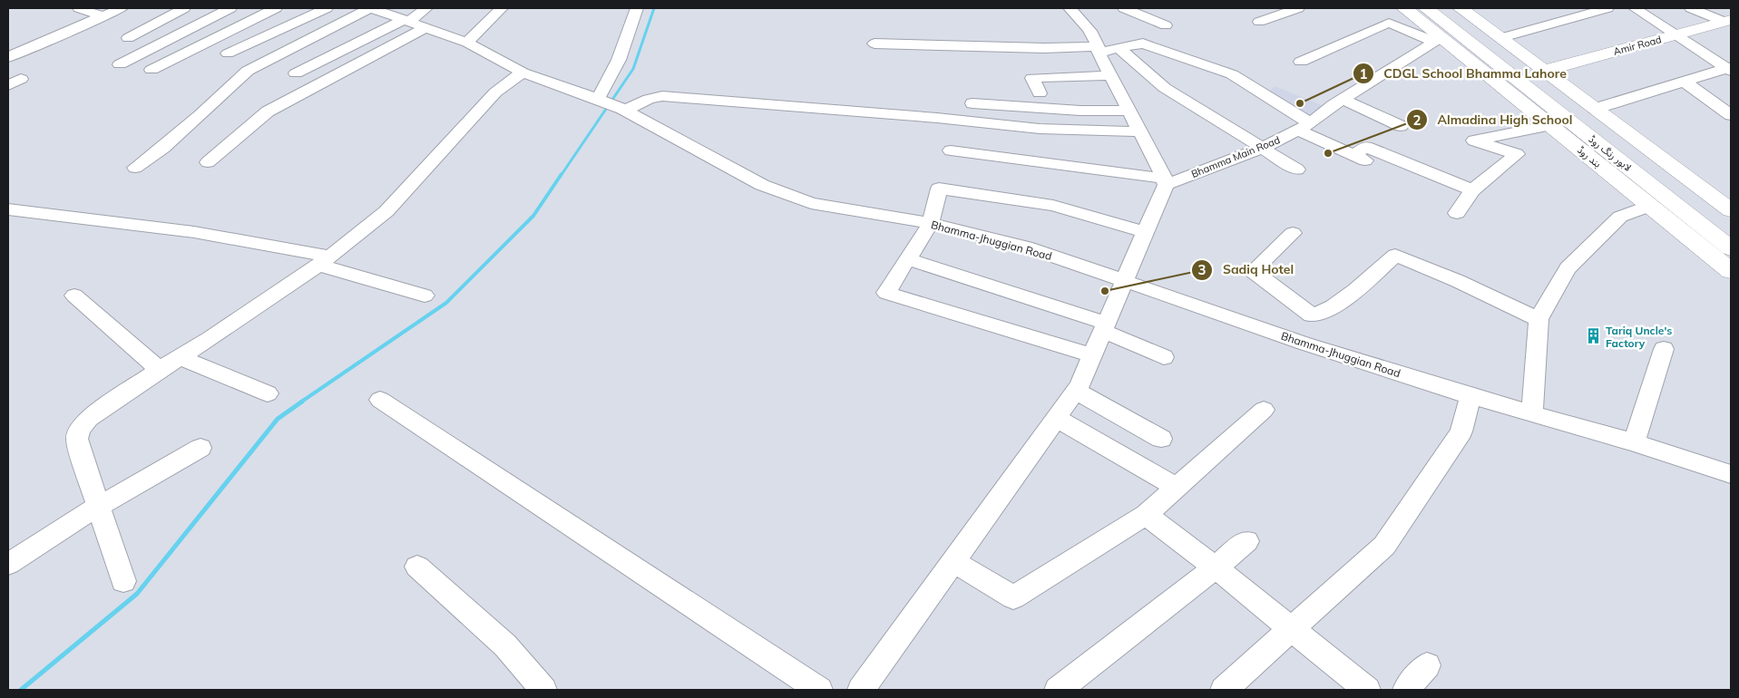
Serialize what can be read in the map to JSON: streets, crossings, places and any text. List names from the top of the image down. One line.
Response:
{"streets":{"main road":["Amir Road","لاہور رنگ روڈ","بند روڈ"],"street":["Bhamma Main Road","Bhamma-Jhuggian Road"]},"crossings":[["Bhamma Main Road","بند روڈ"]],"places":{"other":["CDGL School Bhamma Lahore","Almadina High School","Sadiq Hotel"],"building":["Tariq Uncle's Factory"]}}
